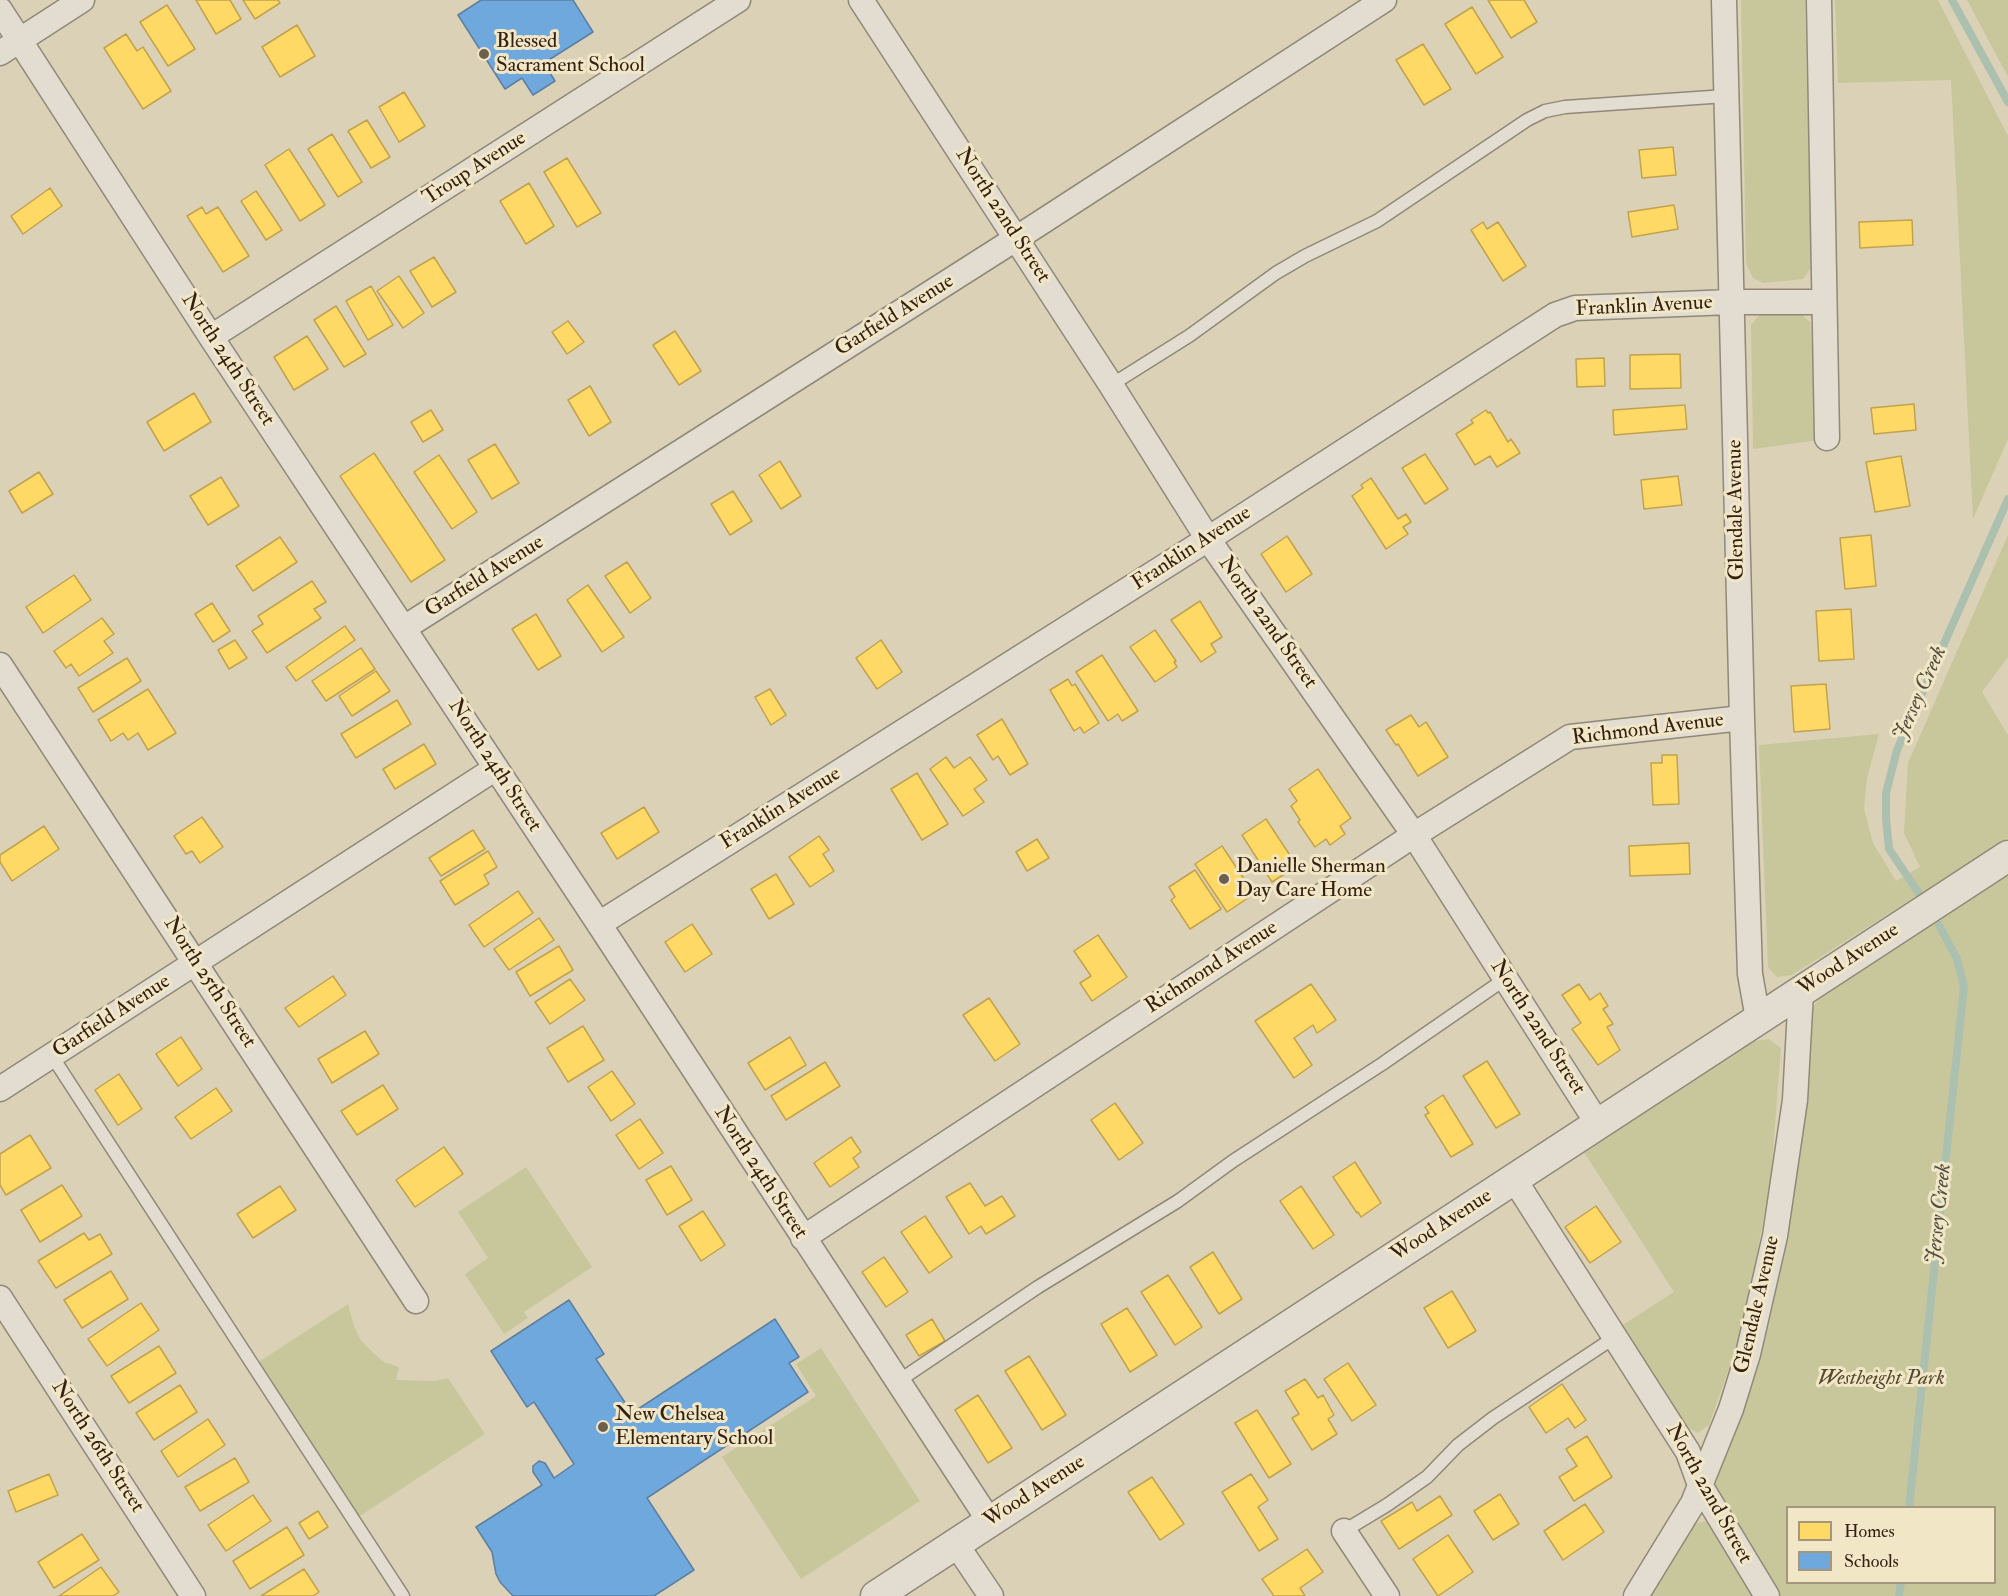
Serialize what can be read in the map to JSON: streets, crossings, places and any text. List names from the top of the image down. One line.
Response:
{"streets":{"street":["Troup Avenue","North 22nd Street","Franklin Avenue","Garfield Avenue","North 24th Street","Glendale Avenue","Richmond Avenue","Wood Avenue","North 25th Street","North 26th Street"]},"crossings":[["Troup Avenue","North 24th Street"],["North 22nd Street","Franklin Avenue"],["North 22nd Street","Garfield Avenue"],["North 22nd Street","Glendale Avenue"],["North 22nd Street","Richmond Avenue"],["North 22nd Street","Wood Avenue"],["Franklin Avenue","North 24th Street"],["Franklin Avenue","Glendale Avenue"],["Garfield Avenue","North 24th Street"],["Garfield Avenue","North 25th Street"],["North 24th Street","Richmond Avenue"],["North 24th Street","Wood Avenue"],["Glendale Avenue","Richmond Avenue"],["Glendale Avenue","Wood Avenue"]],"water":["Jersey Creek"],"parks":["Westheight Park"],"places":["Blessed Sacrament School","Danielle Sherman Day Care Home","New Chelsea Elementary School"],"legend":["Homes","Schools"]}
